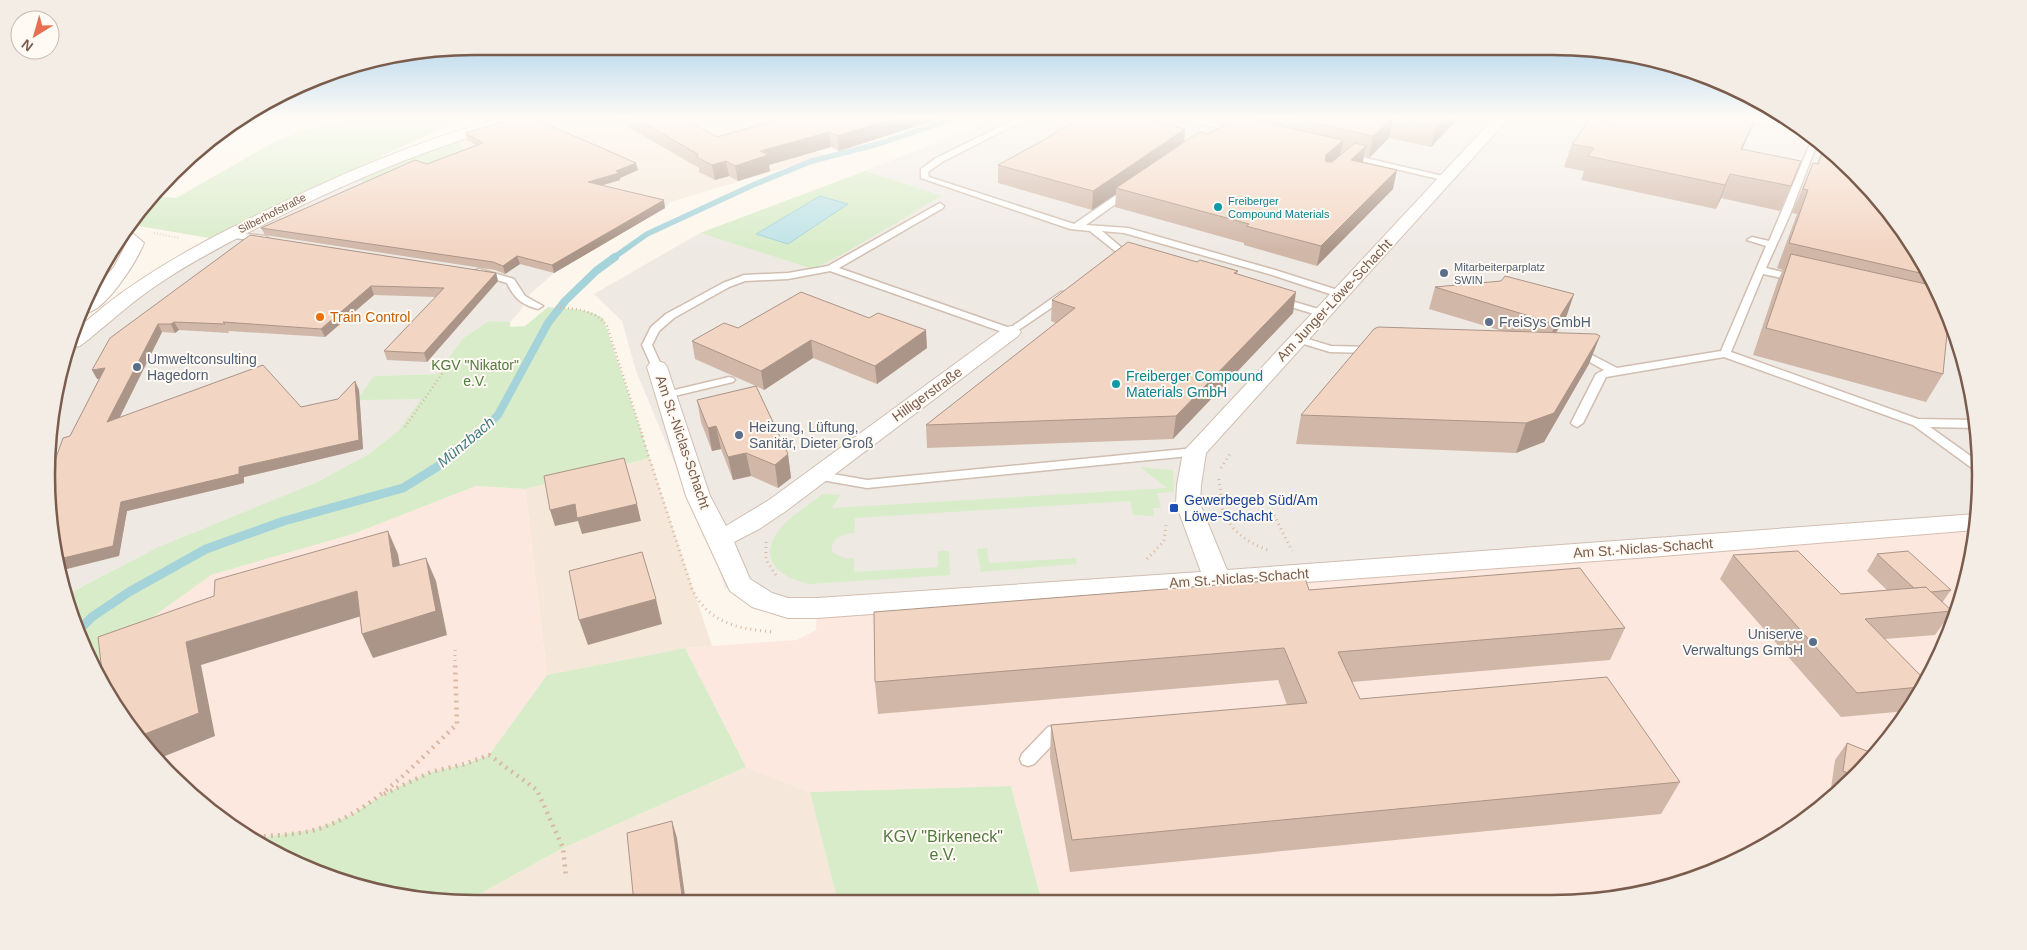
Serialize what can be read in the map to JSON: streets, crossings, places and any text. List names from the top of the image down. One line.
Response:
{"streets":{"street":["Silberhofstraße","Am Junger-Löwe-Schacht","Hilligerstraße","Am St.-Niclas-Schacht"]},"crossings":[["Hilligerstraße","Am St.-Niclas-Schacht"]],"water":["Münzbach"],"parks":["KGV \"Nikator\" e.V.","KGV \"Birkeneck\" e.V."],"places":{"other":["Freiberger Compound Materials","Mitarbeiterparplatz SWIN","Train Control","FreiSys GmbH","Umweltconsulting Hagedorn","Freiberger Compound Materials GmbH","Heizung, Lüftung, Sanitär, Dieter Groß","Uniserve Verwaltungs GmbH"],"transit":["Gewerbegeb Süd/Am Löwe-Schacht"]},"north":"bottom left"}
